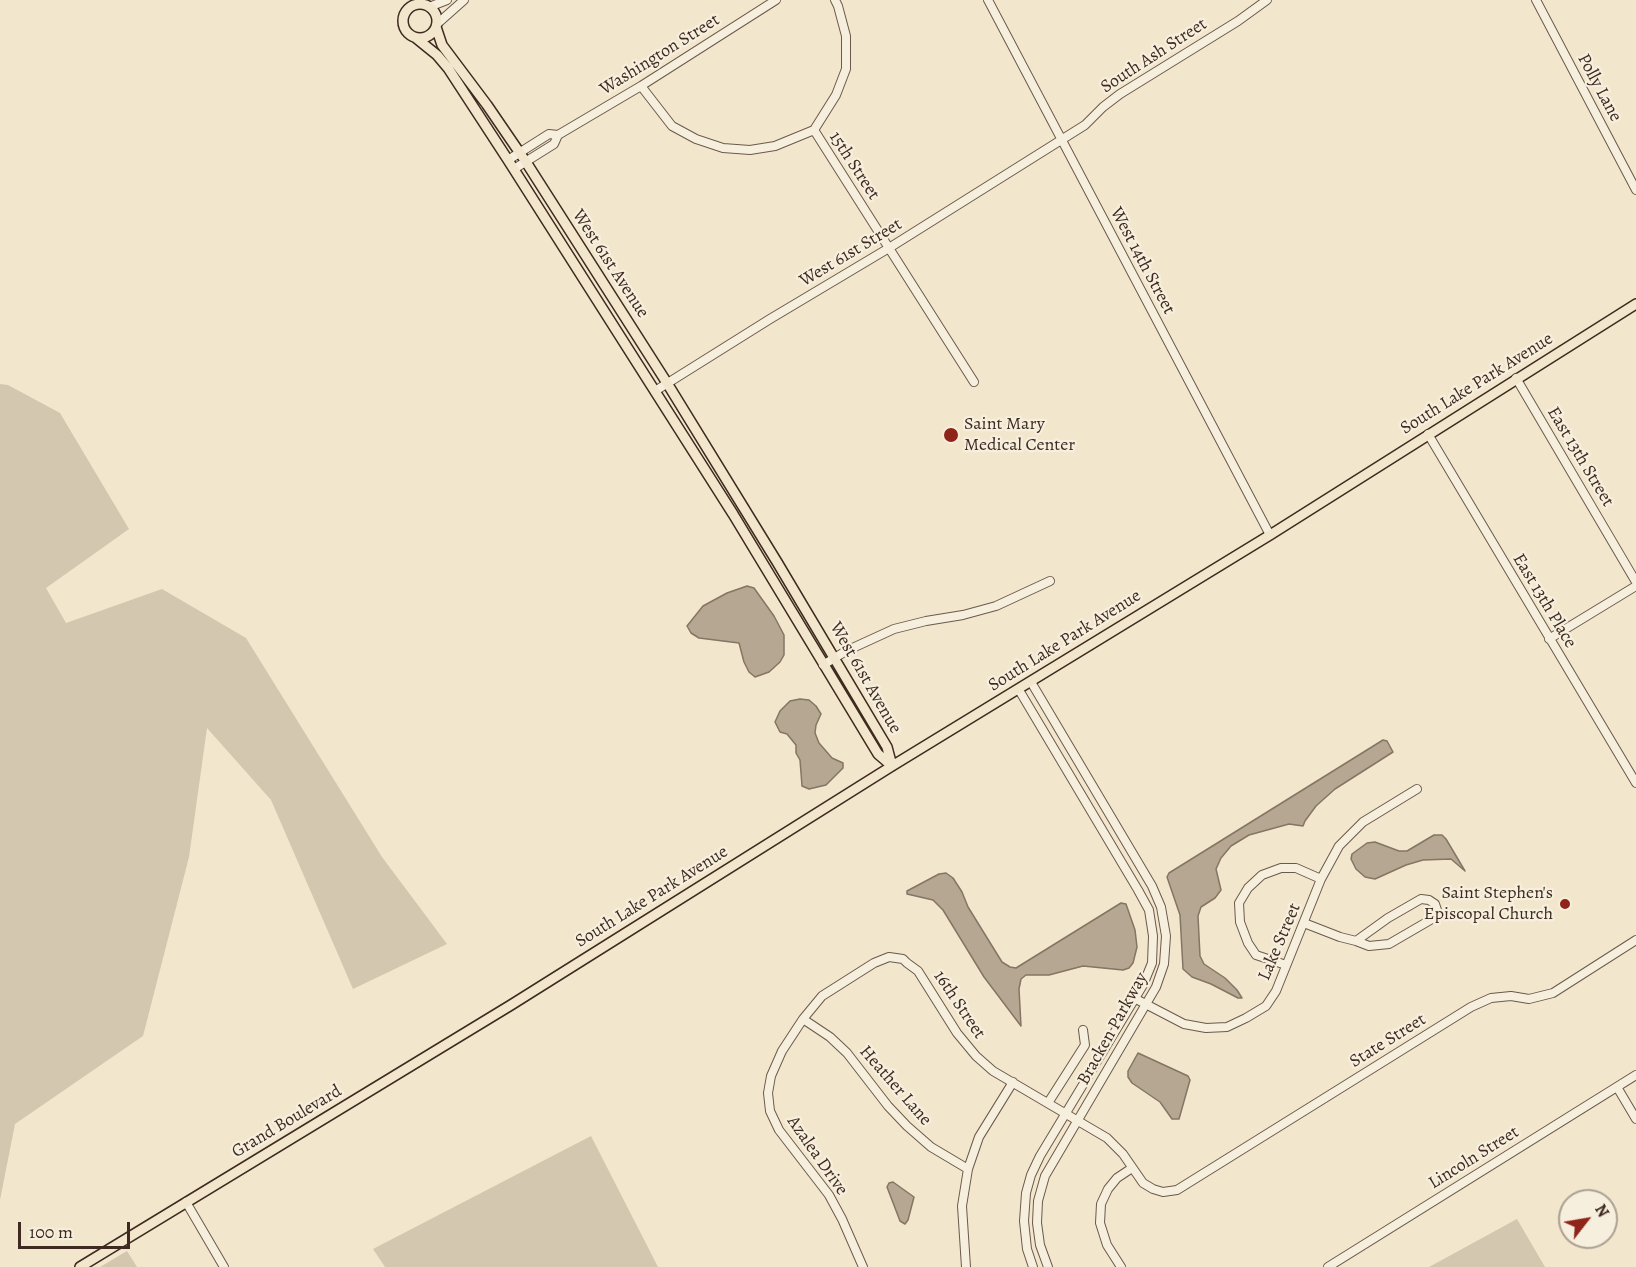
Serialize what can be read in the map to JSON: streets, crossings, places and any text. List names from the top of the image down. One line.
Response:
{"streets":{"main road":["West 61st Avenue","South Lake Park Avenue","Grand Boulevard"],"street":["Washington Street","South Ash Street","Polly Lane","15th Street","West 61st Street","West 14th Street","East 13th Street","East 13th Place","Lake Street","16th Street","Bracken Parkway","State Street","Heather Lane","Azalea Drive","Lincoln Street"]},"crossings":[["Washington Street","West 61st Avenue"],["South Ash Street","West 61st Street"],["South Ash Street","West 14th Street"],["15th Street","West 61st Street"],["West 61st Street","West 14th Street"],["West 61st Street","West 61st Avenue"],["West 14th Street","South Lake Park Avenue"],["West 61st Avenue","South Lake Park Avenue"],["South Lake Park Avenue","East 13th Street"],["South Lake Park Avenue","East 13th Place"],["South Lake Park Avenue","Bracken Parkway"],["South Lake Park Avenue","Grand Boulevard"],["Lake Street","Bracken Parkway"],["16th Street","Bracken Parkway"],["16th Street","State Street"],["16th Street","Heather Lane"],["16th Street","Azalea Drive"],["Heather Lane","Azalea Drive"]],"places":["Saint Mary Medical Center","Saint Stephen's Episcopal Church"],"scale_bar":"100 m","north":"top right"}
